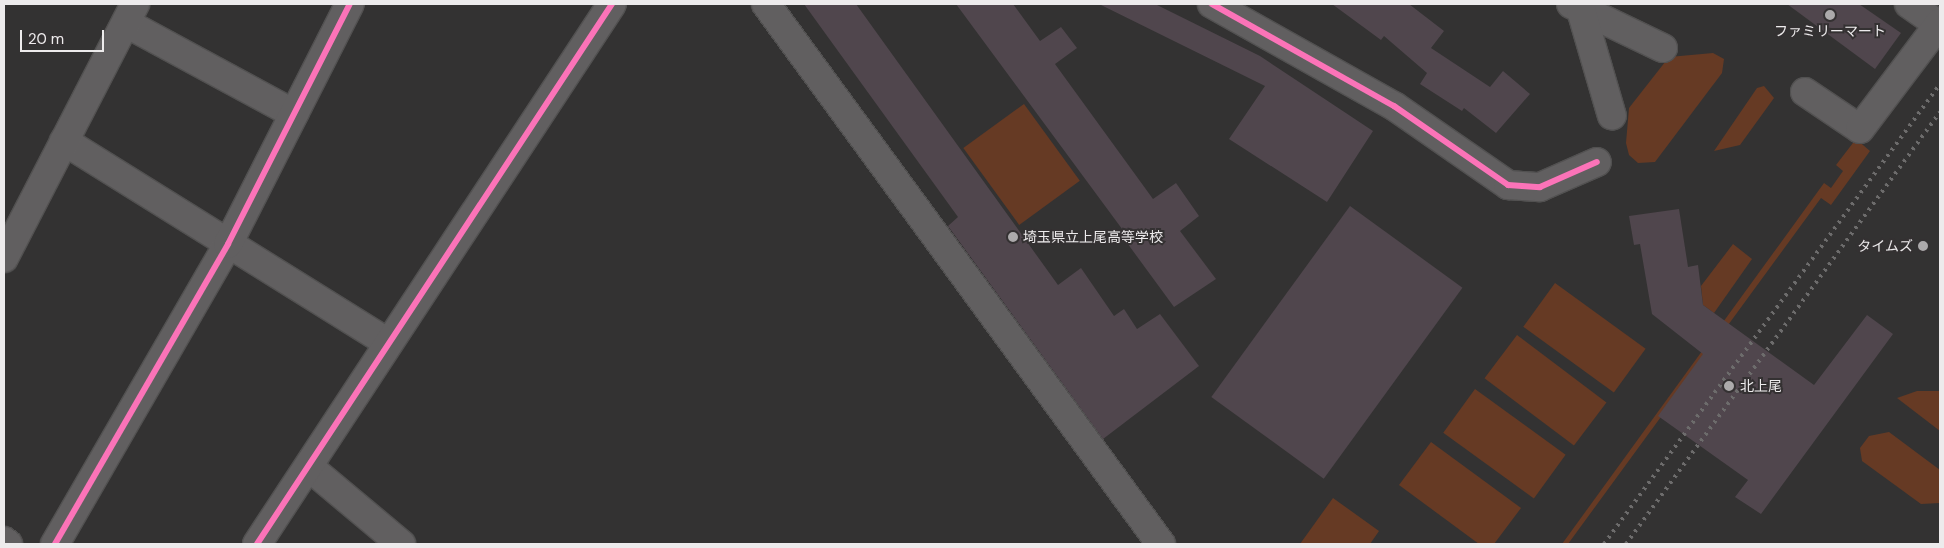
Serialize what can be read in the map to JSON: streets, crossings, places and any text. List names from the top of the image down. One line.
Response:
{"places":["ファミリーマート","埼玉県立上尾高等学校","タイムズ","北上尾"],"scale_bar":"20 m"}
